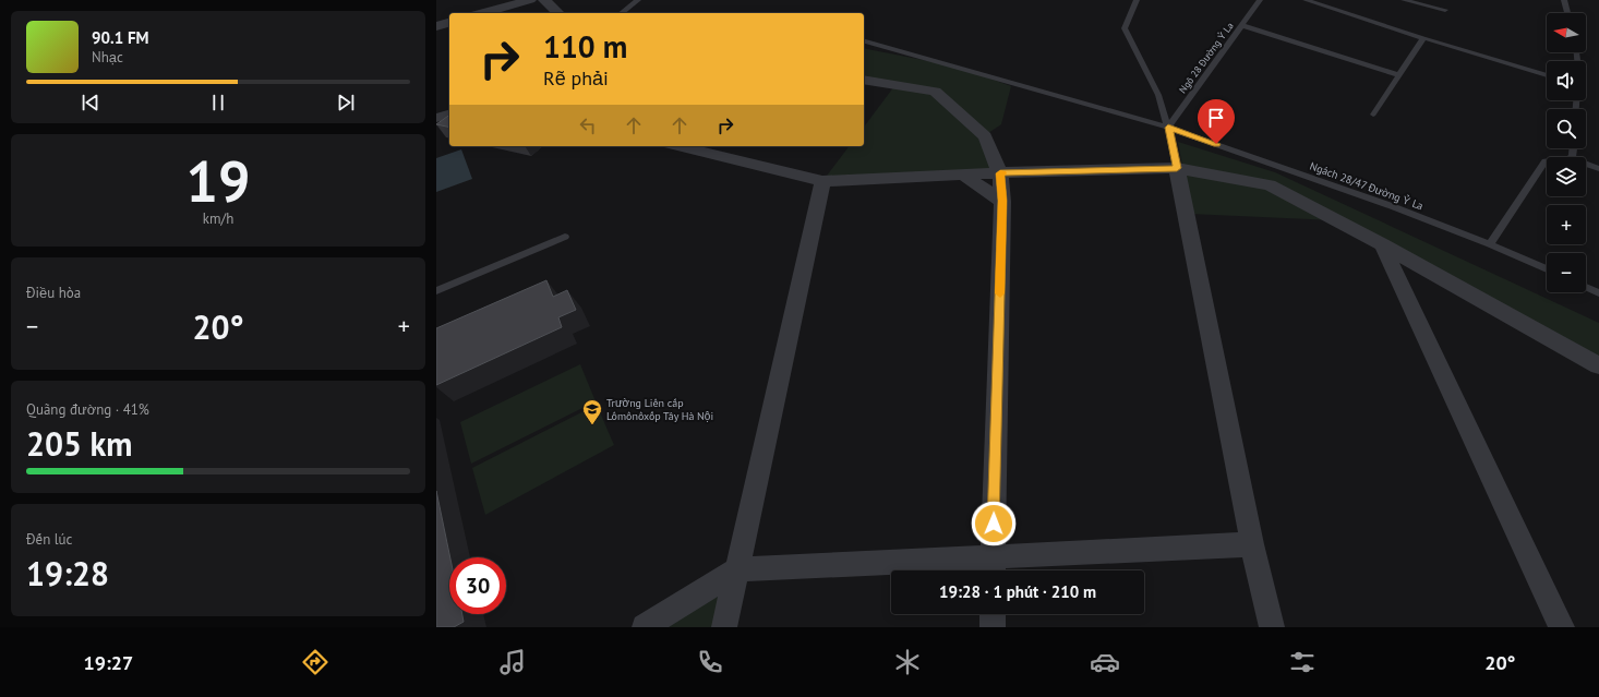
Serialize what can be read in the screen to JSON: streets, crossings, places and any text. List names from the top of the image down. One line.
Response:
{"streets":{"lane":["Ngõ 28 Đường Ỷ La","Ngách 28/47 Đường Ỷ La"]},"crossings":[["Ngõ 28 Đường Ỷ La","Ngách 28/47 Đường Ỷ La"]],"places":{"school or university":["Trường Liên cấp Lômônôxốp Tây Hà Nội"]},"north":"left","page":{"map_buttons":["+","−"],"turn":["110 m","Rẽ phải"],"song":["90.1 FM","Nhạc"],"tile":[["19","km/h"],"Điều hòa",["Quãng đường · 41%","205 km"],["Đến lúc","19:28"]],"heat":["−","20°","+"],"limit":"30","trip":"19:28 · 1 phút · 210 m","tabs":["19:27","20°"]}}
